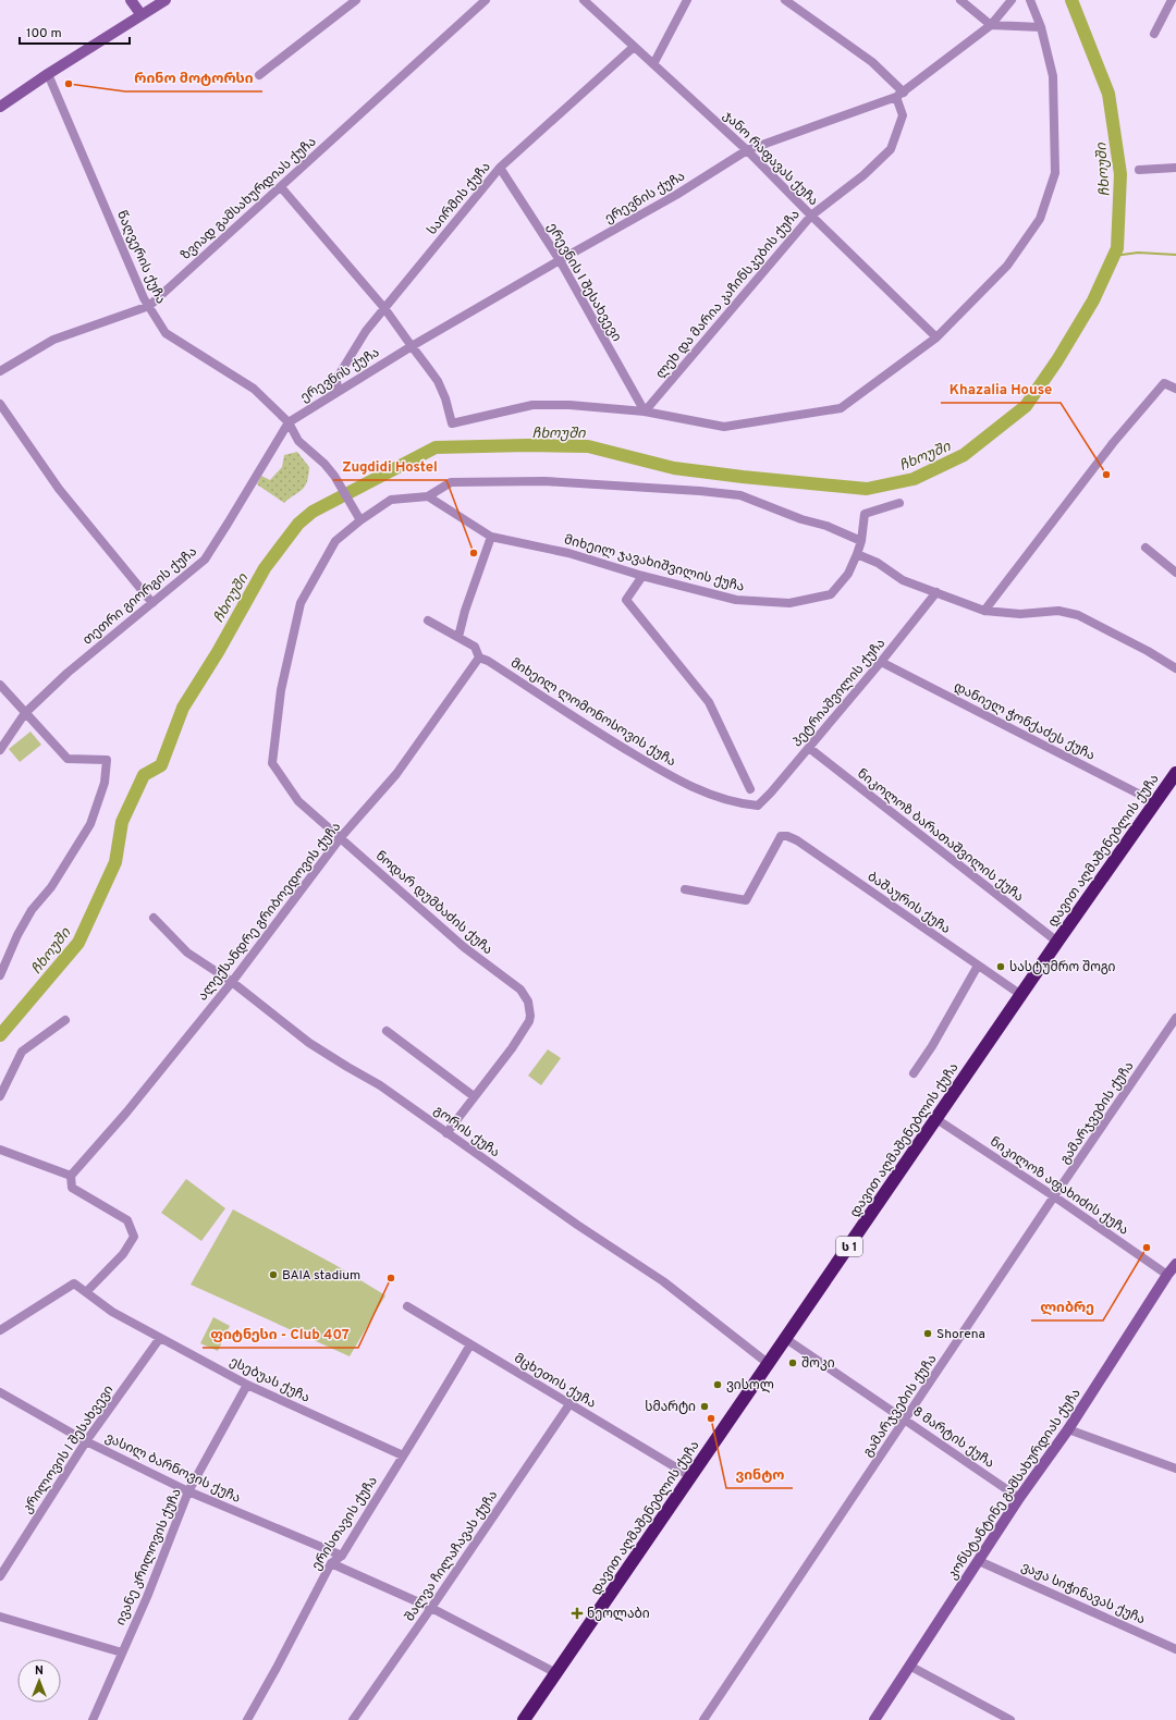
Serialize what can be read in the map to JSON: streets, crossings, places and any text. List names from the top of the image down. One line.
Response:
{"streets":{"highway":["დავით აღმაშენებლის ქუჩა","ს 1"],"main road":["კონსტანტინე გამსახურდიას ქუჩა"],"street":["ჯანო რაფავას ქუჩა","ერევნის ქუჩა","ზვიად გამსახურდიას ქუჩა","საირმის ქუჩა","წაღვერის ქუჩა","ერევნის I შესახვევი","ლეხ და მარია კაჩინსკების ქუჩა","მიხეილ ჯავახიშვილის ქუჩა","თეთრი გიორგის ქუჩა","პეტრიაშვილის ქუჩა","მიხეილ ლომონოსოვის ქუჩა","დანიელ ჭონქაძეს ქუჩა","ნიკოლოზ ბარათაშვილის ქუჩა","ნოდარ დუმბაძის ქუჩა","ბაშაურის ქუჩა","ალექსანდრე გრიბოედოვის ქუჩა","გამარჯვების ქუჩა","გორის ქუჩა","ნიკილოზ აფახიძის ქუჩა","ესებუას ქუჩა","მცხეთის ქუჩა","8 მარტის ქუჩა","კრილოვის I შესახვევი","ვასილ ბარნოვის ქუჩა","ერისთავის ქუჩა","შალვა ჩილაჩავას ქუჩა","ივანე კრილოვის ქუჩა","ვაჟა სიჭინავას ქუჩა"]},"crossings":[["ჯანო რაფავას ქუჩა","ერევნის ქუჩა"],["ჯანო რაფავას ქუჩა","საირმის ქუჩა"],["ჯანო რაფავას ქუჩა","ლეხ და მარია კაჩინსკების ქუჩა"],["ერევნის ქუჩა","საირმის ქუჩა"],["ერევნის ქუჩა","წაღვერის ქუჩა"],["ერევნის ქუჩა","ერევნის I შესახვევი"],["ერევნის ქუჩა","ლეხ და მარია კაჩინსკების ქუჩა"],["ერევნის ქუჩა","თეთრი გიორგის ქუჩა"],["ზვიად გამსახურდიას ქუჩა","წაღვერის ქუჩა"],["საირმის ქუჩა","ერევნის I შესახვევი"],["წაღვერის ქუჩა","თეთრი გიორგის ქუჩა"],["წაღვერის ქუჩა","ნოდარ დუმბაძის ქუჩა"],["ერევნის I შესახვევი","ლეხ და მარია კაჩინსკების ქუჩა"],["მიხეილ ჯავახიშვილის ქუჩა","ნოდარ დუმბაძის ქუჩა"],["პეტრიაშვილის ქუჩა","მიხეილ ლომონოსოვის ქუჩა"],["პეტრიაშვილის ქუჩა","დანიელ ჭონქაძეს ქუჩა"],["პეტრიაშვილის ქუჩა","ნიკოლოზ ბარათაშვილის ქუჩა"],["მიხეილ ლომონოსოვის ქუჩა","ალექსანდრე გრიბოედოვის ქუჩა"],["დანიელ ჭონქაძეს ქუჩა","დავით აღმაშენებლის ქუჩა"],["ნიკოლოზ ბარათაშვილის ქუჩა","დავით აღმაშენებლის ქუჩა"],["დავით აღმაშენებლის ქუჩა","ბაშაურის ქუჩა"],["დავით აღმაშენებლის ქუჩა","გორის ქუჩა"],["დავით აღმაშენებლის ქუჩა","ნიკილოზ აფახიძის ქუჩა"],["დავით აღმაშენებლის ქუჩა","მცხეთის ქუჩა"],["დავით აღმაშენებლის ქუჩა","8 მარტის ქუჩა"],["ნოდარ დუმბაძის ქუჩა","ალექსანდრე გრიბოედოვის ქუჩა"],["ნოდარ დუმბაძის ქუჩა","გორის ქუჩა"],["ალექსანდრე გრიბოედოვის ქუჩა","გორის ქუჩა"],["გამარჯვების ქუჩა","ნიკილოზ აფახიძის ქუჩა"],["გამარჯვების ქუჩა","8 მარტის ქუჩა"],["ნიკილოზ აფახიძის ქუჩა","კონსტანტინე გამსახურდიას ქუჩა"],["ესებუას ქუჩა","კრილოვის I შესახვევი"],["ესებუას ქუჩა","ერისთავის ქუჩა"],["ესებუას ქუჩა","ივანე კრილოვის ქუჩა"],["მცხეთის ქუჩა","ერისთავის ქუჩა"],["მცხეთის ქუჩა","შალვა ჩილაჩავას ქუჩა"],["8 მარტის ქუჩა","კონსტანტინე გამსახურდიას ქუჩა"],["კრილოვის I შესახვევი","ვასილ ბარნოვის ქუჩა"],["ვასილ ბარნოვის ქუჩა","ერისთავის ქუჩა"],["ვასილ ბარნოვის ქუჩა","ივანე კრილოვის ქუჩა"],["კონსტანტინე გამსახურდიას ქუჩა","ვაჟა სიჭინავას ქუჩა"]],"water":["ჩხოუში"],"places":{"other":["რინო მოტორსი","Khazalia House","Zugdidi Hostel","სასტუმრო შოგი","ლიბრე","BAIA stadium","ფიტნესი - Club 407","Shorena","შოკი","ვისოლ","სმარტი","ვინტო"],"health":["ნეოლაბი"]},"scale_bar":"100 m","north":"top"}
